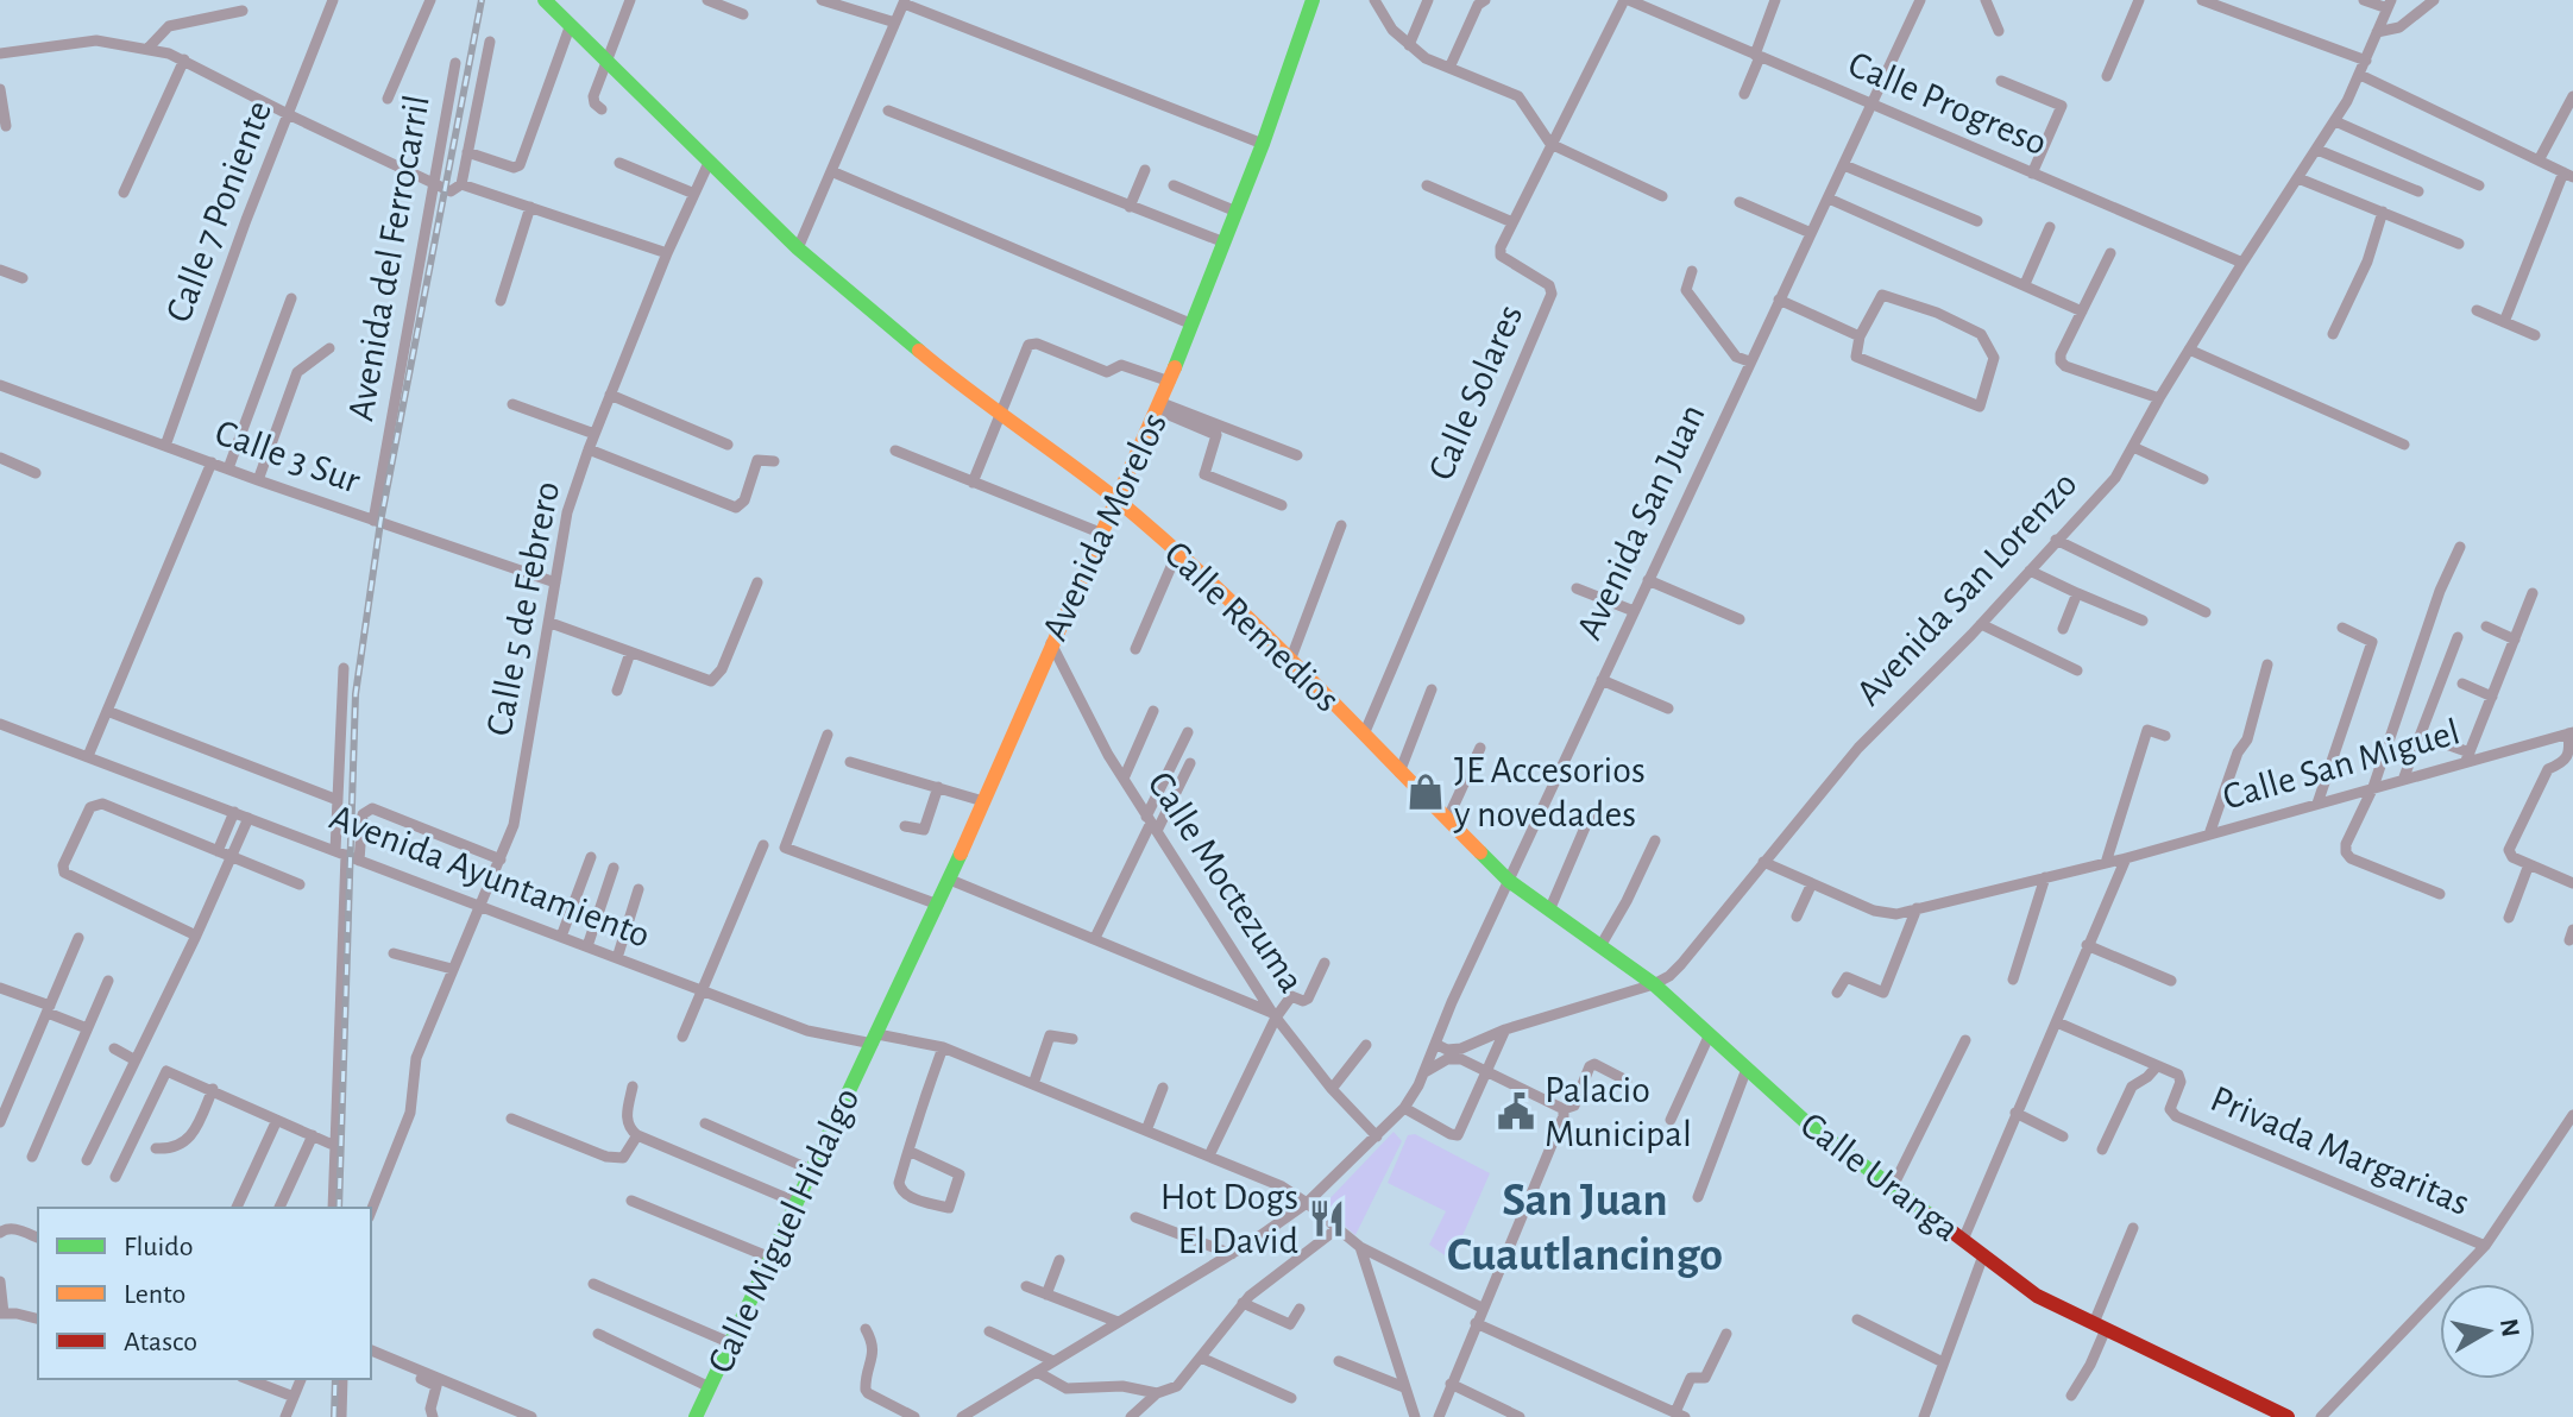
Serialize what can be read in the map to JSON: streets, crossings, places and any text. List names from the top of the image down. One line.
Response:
{"streets":{"street":["Calle Progreso","Calle 7 Poniente","Avenida del Ferrocarril","Calle Solares","Calle 3 Sur","Avenida San Juan","Avenida Morelos","Avenida San Lorenzo","Calle 5 de Febrero","Calle Remedios","Calle San Miguel","Avenida Ayuntamiento","Calle Moctezuma","Privada Margaritas","Calle Uranga","Calle Miguel Hidalgo"]},"crossings":[["Calle Progreso","Calle Solares"],["Calle Progreso","Avenida San Juan"],["Calle Progreso","Avenida San Lorenzo"],["Calle 7 Poniente","Calle 3 Sur"],["Avenida del Ferrocarril","Calle 3 Sur"],["Calle Solares","Calle Remedios"],["Calle 3 Sur","Calle 5 de Febrero"],["Avenida San Juan","Avenida San Lorenzo"],["Avenida San Juan","Calle Remedios"],["Avenida San Juan","Avenida Ayuntamiento"],["Avenida San Juan","Calle Moctezuma"],["Avenida San Juan","Calle Uranga"],["Avenida Morelos","Calle Remedios"],["Avenida Morelos","Avenida Ayuntamiento"],["Avenida Morelos","Calle Moctezuma"],["Avenida Morelos","Calle Miguel Hidalgo"],["Avenida San Lorenzo","Calle San Miguel"],["Avenida San Lorenzo","Calle Uranga"],["Calle 5 de Febrero","Calle Remedios"],["Calle 5 de Febrero","Avenida Ayuntamiento"],["Calle Remedios","Calle Uranga"],["Avenida Ayuntamiento","Calle Miguel Hidalgo"]],"districts":["San Juan Cuautlancingo"],"places":{"shop":["JE Accesorios y novedades"],"public building":["Palacio Municipal"],"restaurant":["Hot Dogs El David"]},"legend":["Fluido","Lento","Atasco"],"north":"right"}
